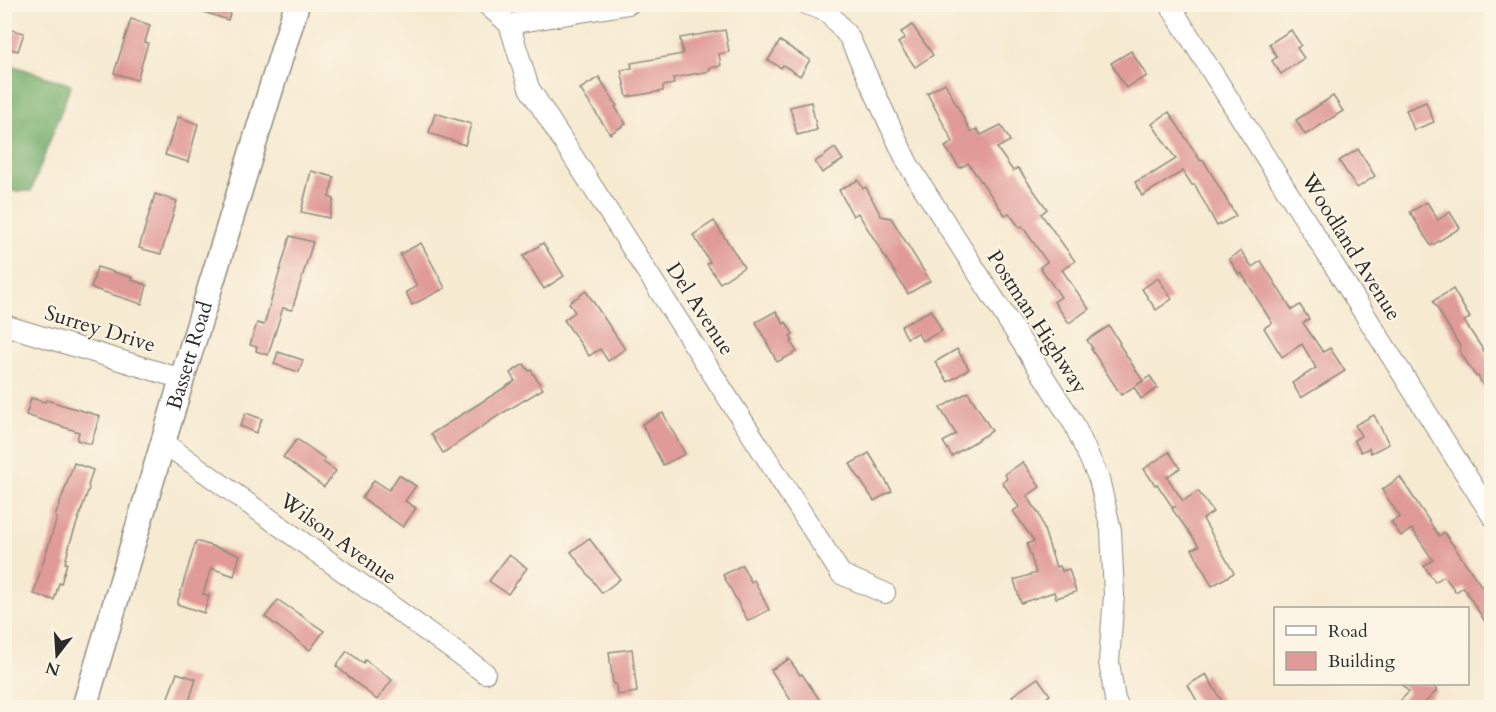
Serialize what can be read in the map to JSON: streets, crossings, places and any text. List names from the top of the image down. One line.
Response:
{"streets":{"street":["Woodland Avenue","Del Avenue","Postman Highway","Surrey Drive","Bassett Road","Wilson Avenue"]},"crossings":[["Surrey Drive","Bassett Road"],["Bassett Road","Wilson Avenue"]],"legend":["Road","Building"],"north":"bottom"}
